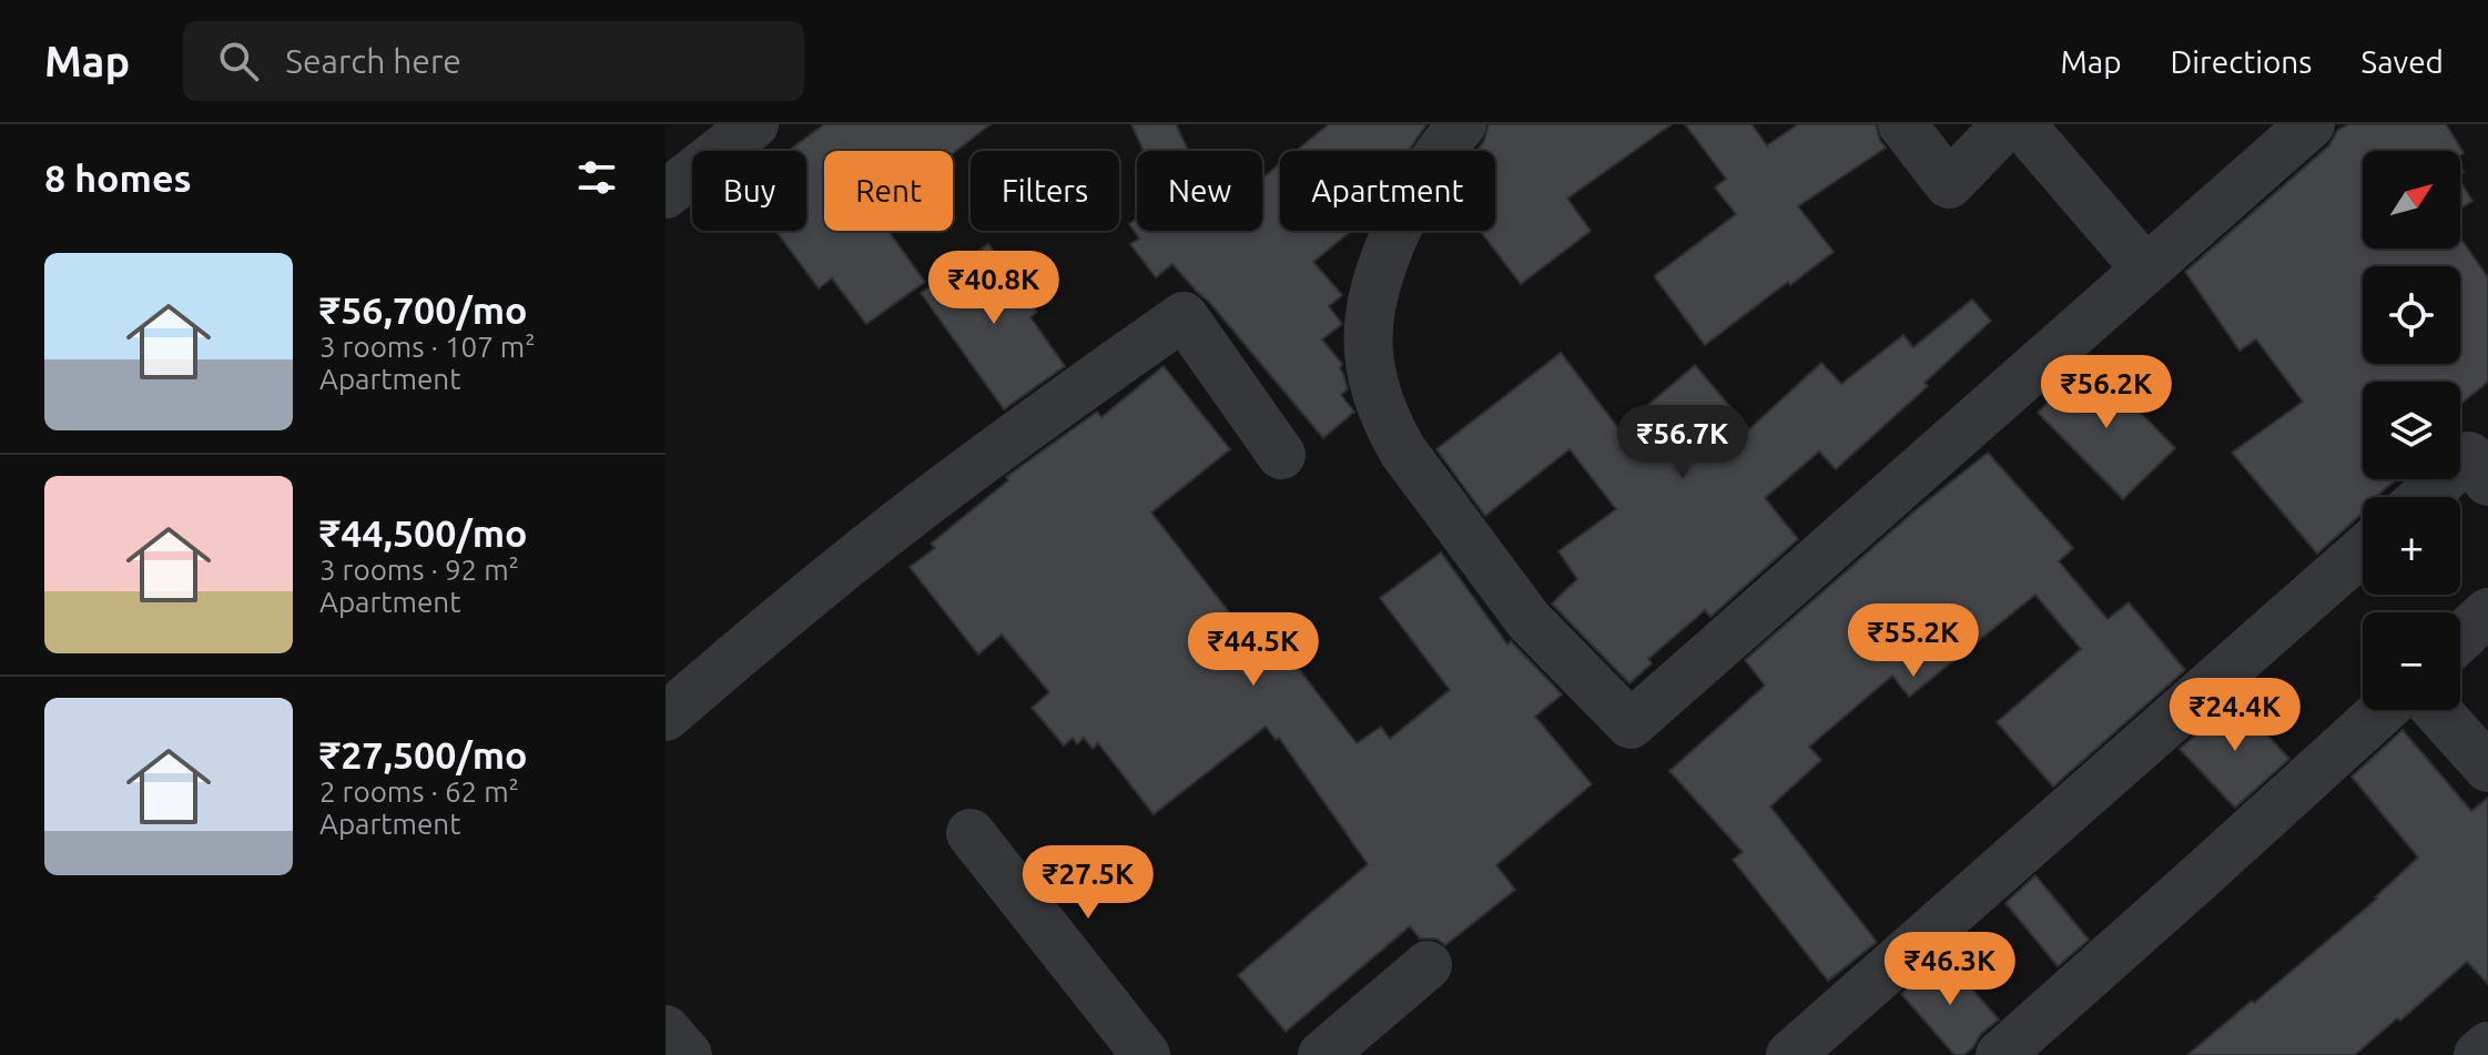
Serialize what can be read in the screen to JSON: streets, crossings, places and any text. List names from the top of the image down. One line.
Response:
{"north":"top right","page":{"header":"Map","search":"Search here","nav":["Map","Directions","Saved"],"heading":"8 homes","map_buttons":["+","−"],"chip":["Buy","Rent","Filters","New","Apartment"],"list":[{"name":"₹56,700/mo","note":"3 rooms · 107 m² · Apartment"},{"name":"₹44,500/mo","note":"3 rooms · 92 m² · Apartment"},{"name":"₹27,500/mo","note":"2 rooms · 62 m² · Apartment"}],"price":["₹40.8K","₹56.2K","₹56.7K","₹55.2K","₹44.5K","₹24.4K","₹27.5K","₹46.3K"]}}
